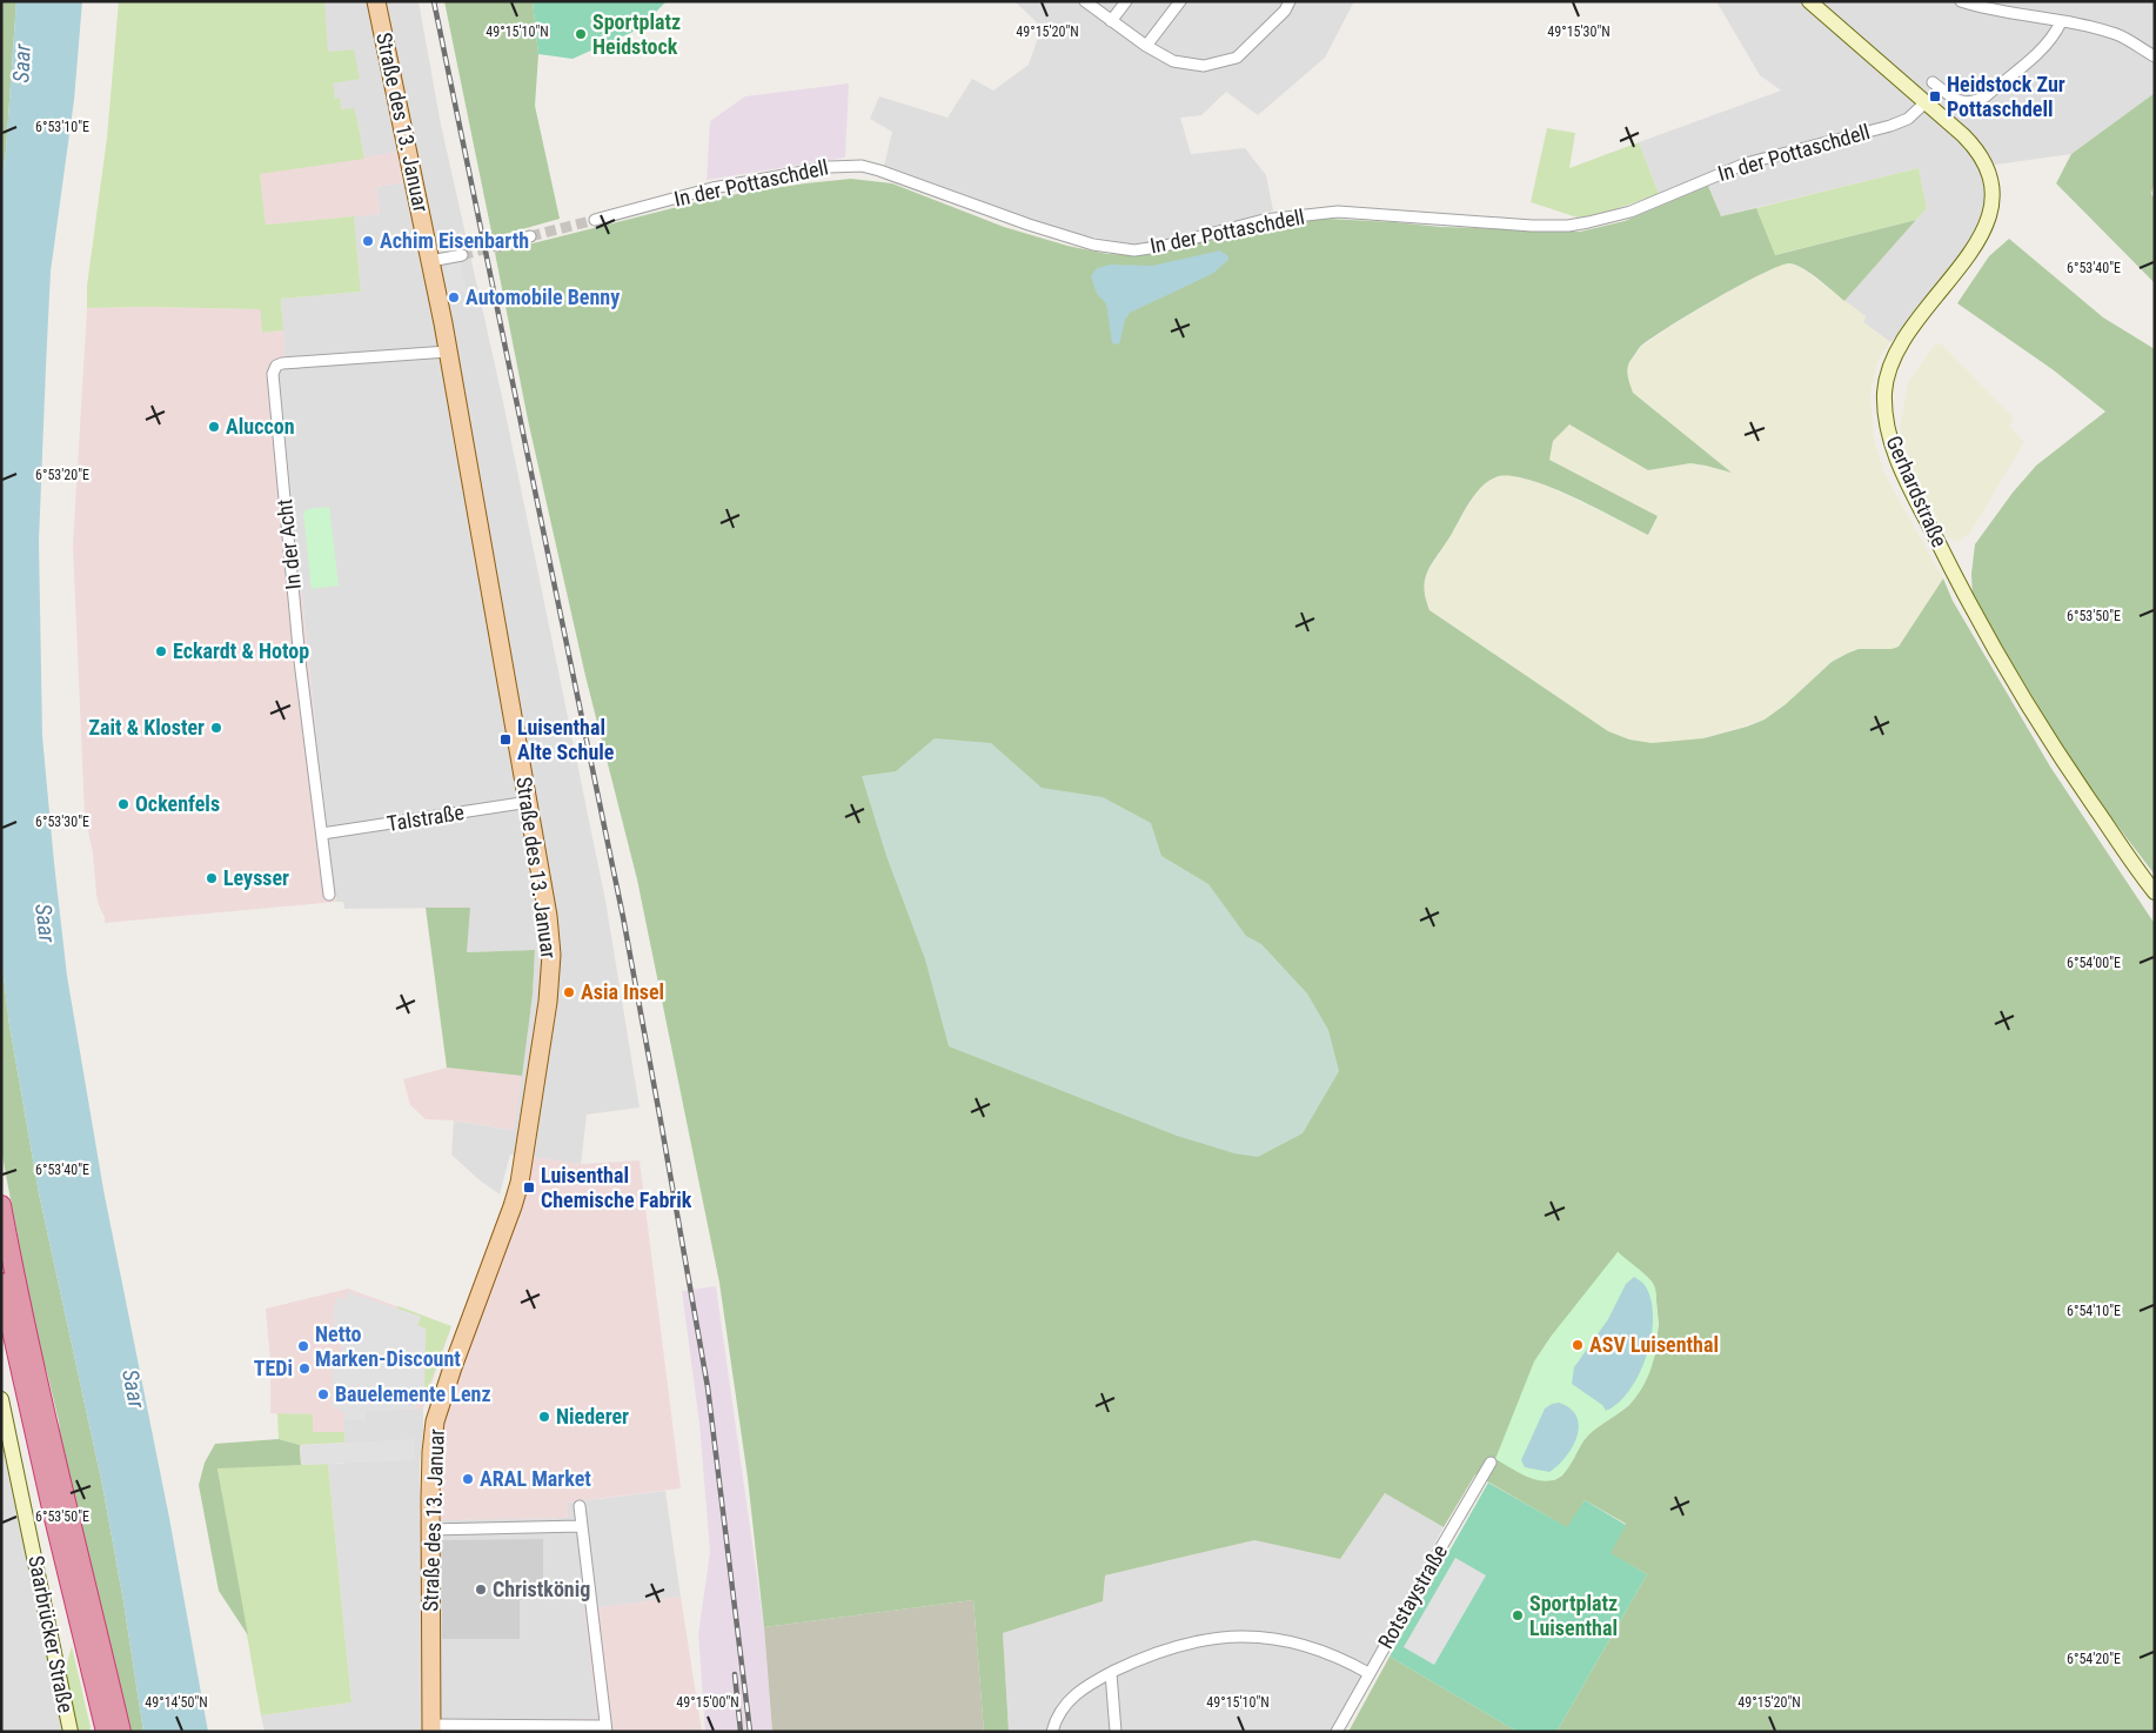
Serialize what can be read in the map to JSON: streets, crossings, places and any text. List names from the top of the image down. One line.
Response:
{"streets":{"main road":["Straße des 13. Januar"],"street":["In der Pottaschdell","Gerhardstraße","In der Acht","Talstraße","Rotstaystraße","Saarbrücker Straße"]},"crossings":[["Straße des 13. Januar","In der Acht"],["Straße des 13. Januar","Talstraße"],["In der Pottaschdell","Gerhardstraße"],["In der Acht","Talstraße"]],"water":["Saar"],"places":{"other":["Sportplatz Heidstock","Achim Eisenbarth","Automobile Benny","Aluccon","Eckardt & Hotop","Zait & Kloster","Ockenfels","Leysser","Asia Insel","ASV Luisenthal","Netto Marken-Discount","TEDi","Bauelemente Lenz","Niederer","ARAL Market","Christkönig","Sportplatz Luisenthal"],"transit":["Heidstock Zur Pottaschdell","Luisenthal Alte Schule","Luisenthal Chemische Fabrik"]},"coordinates":["49°15'20\"N","49°15'30\"N","49°15'10\"N","6°53'10\"E","6°53'40\"E","6°53'20\"E","6°53'50\"E","6°53'30\"E","6°54'00\"E","6°54'10\"E","6°54'20\"E","49°14'50\"N","49°15'00\"N"]}
